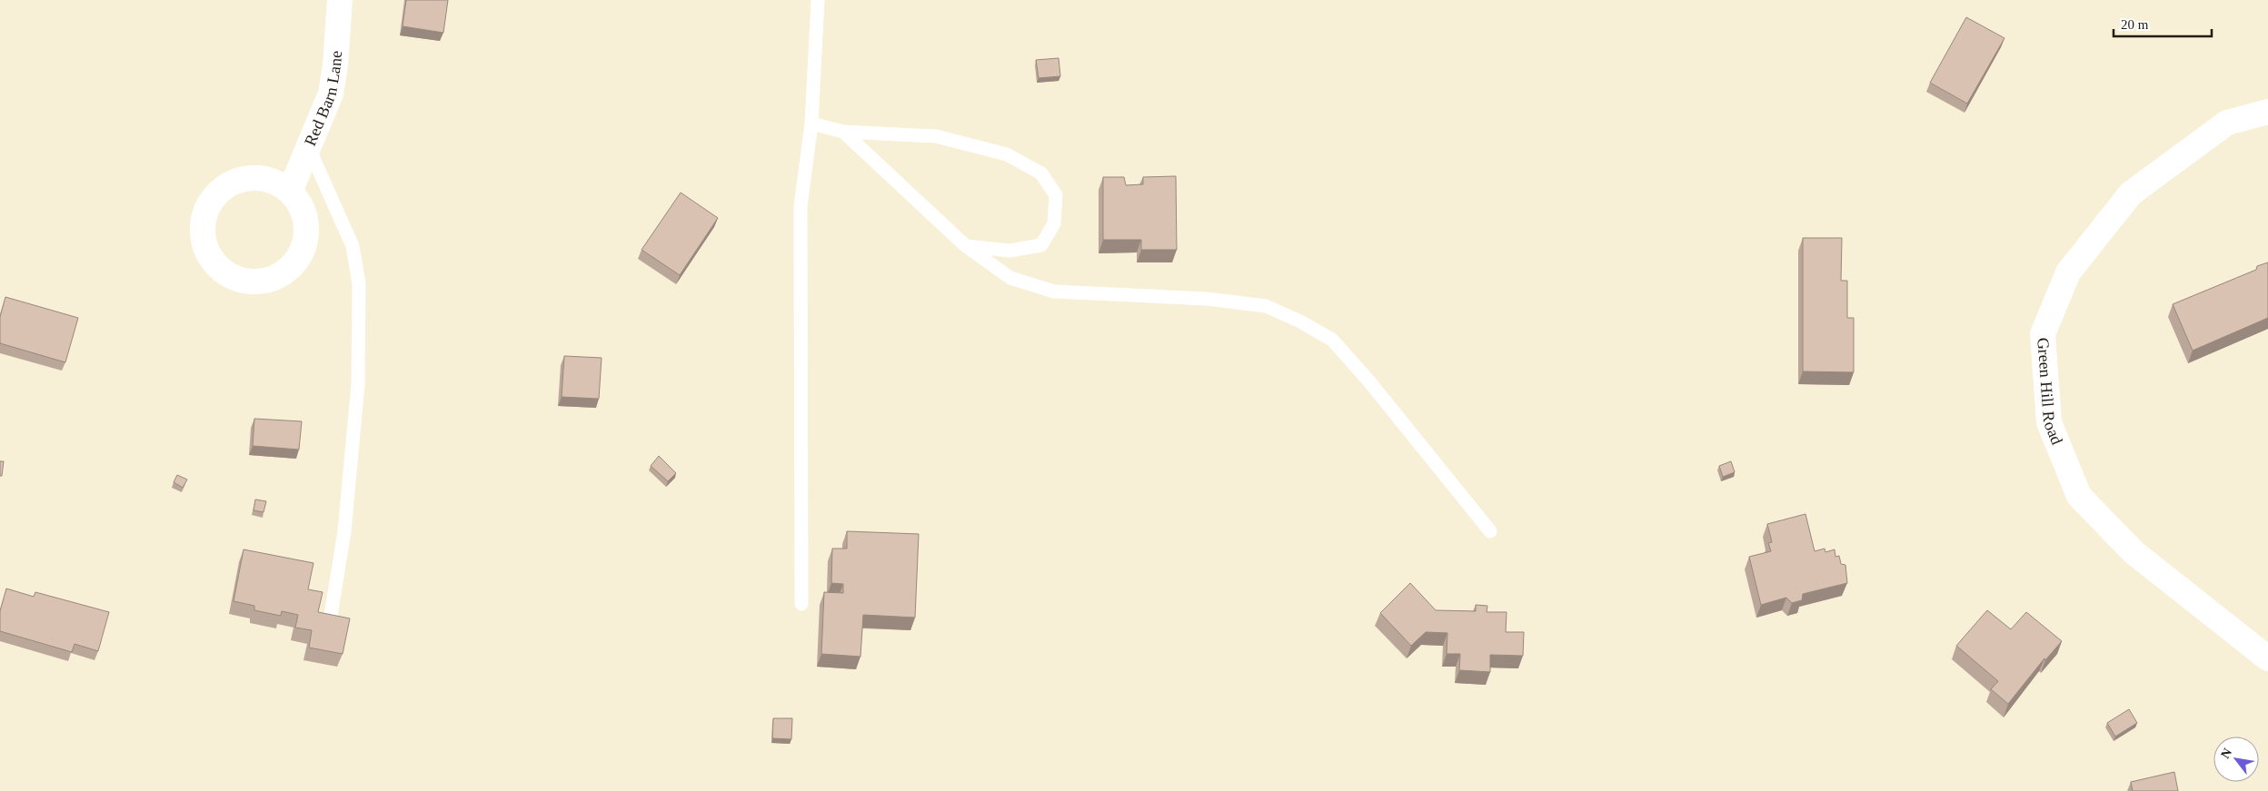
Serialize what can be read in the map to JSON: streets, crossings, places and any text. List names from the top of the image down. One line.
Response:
{"streets":{"street":["Red Barn Lane","Green Hill Road"]},"scale_bar":"20 m","north":"top left"}
